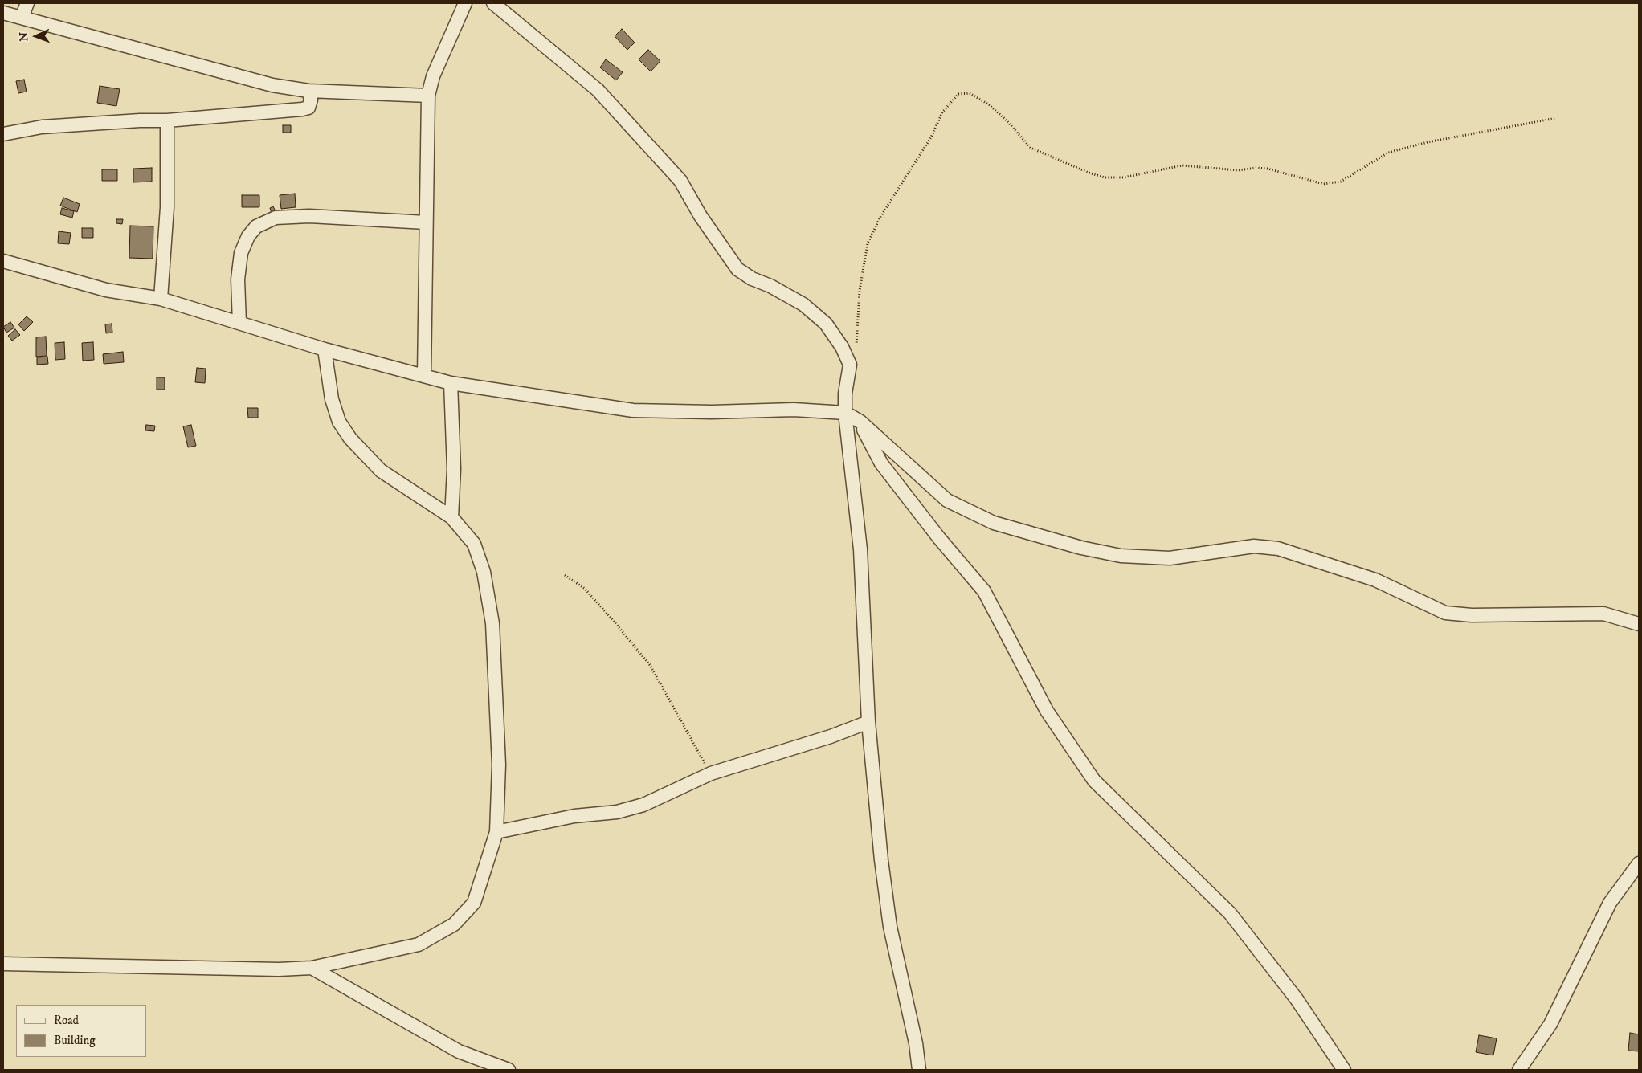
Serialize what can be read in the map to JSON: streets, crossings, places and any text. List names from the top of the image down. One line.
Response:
{"legend":["Road","Building"],"north":"left"}
